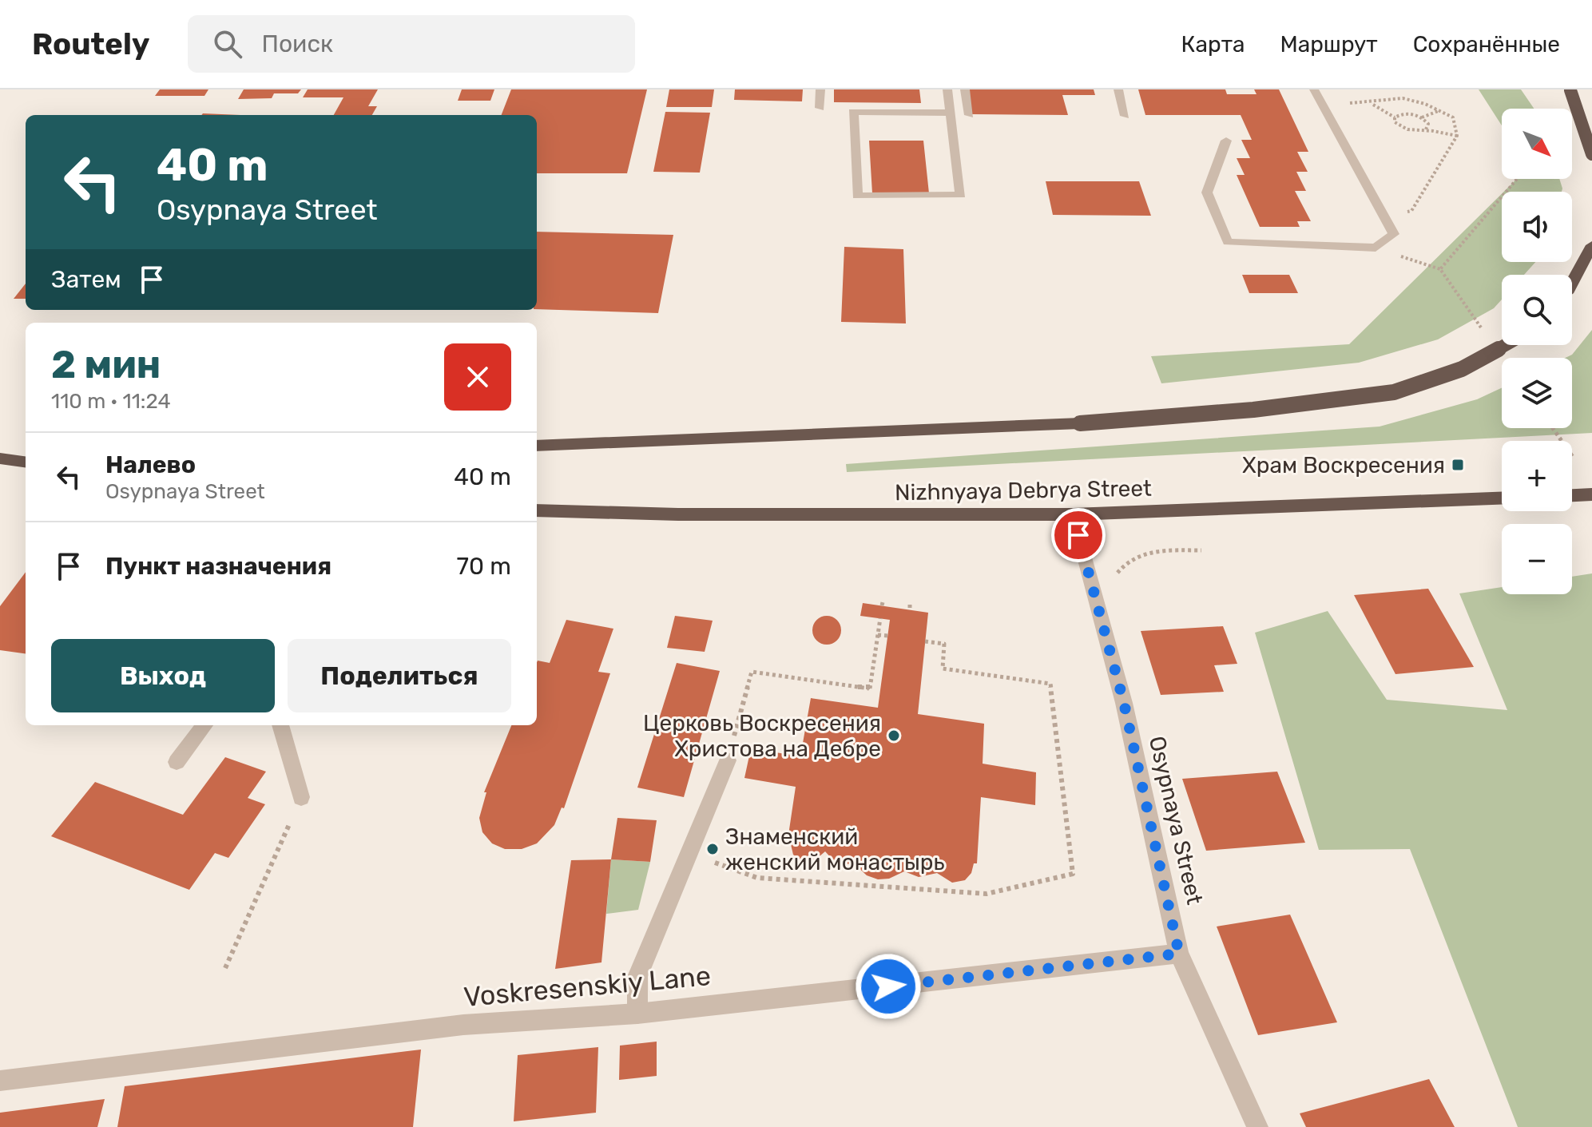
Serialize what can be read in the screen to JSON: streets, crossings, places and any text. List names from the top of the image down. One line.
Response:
{"streets":{"highway":["Nizhnyaya Debrya Street"],"street":["Osypnaya Street","Voskresenskiy Lane"]},"crossings":[["Nizhnyaya Debrya Street","Osypnaya Street"],["Osypnaya Street","Voskresenskiy Lane"]],"places":{"transit":["Храм Воскресения"],"other":["Церковь Воскресения Христова на Дебре","Знаменский женский монастырь"]},"north":"bottom right","page":{"header":"Routely","search":"Поиск","nav":["Карта","Маршрут","Сохранённые"],"map_buttons":["+","−"],"turn":["40 m","Osypnaya Street"],"then":"Затем","heading":["2 мин","110 m · 11:24"],"list":[{"name":"Налево","note":"Osypnaya Street","value":"40 m"},{"name":"Пункт назначения","value":"70 m"}],"buttons":["Выход","Поделиться"]}}
